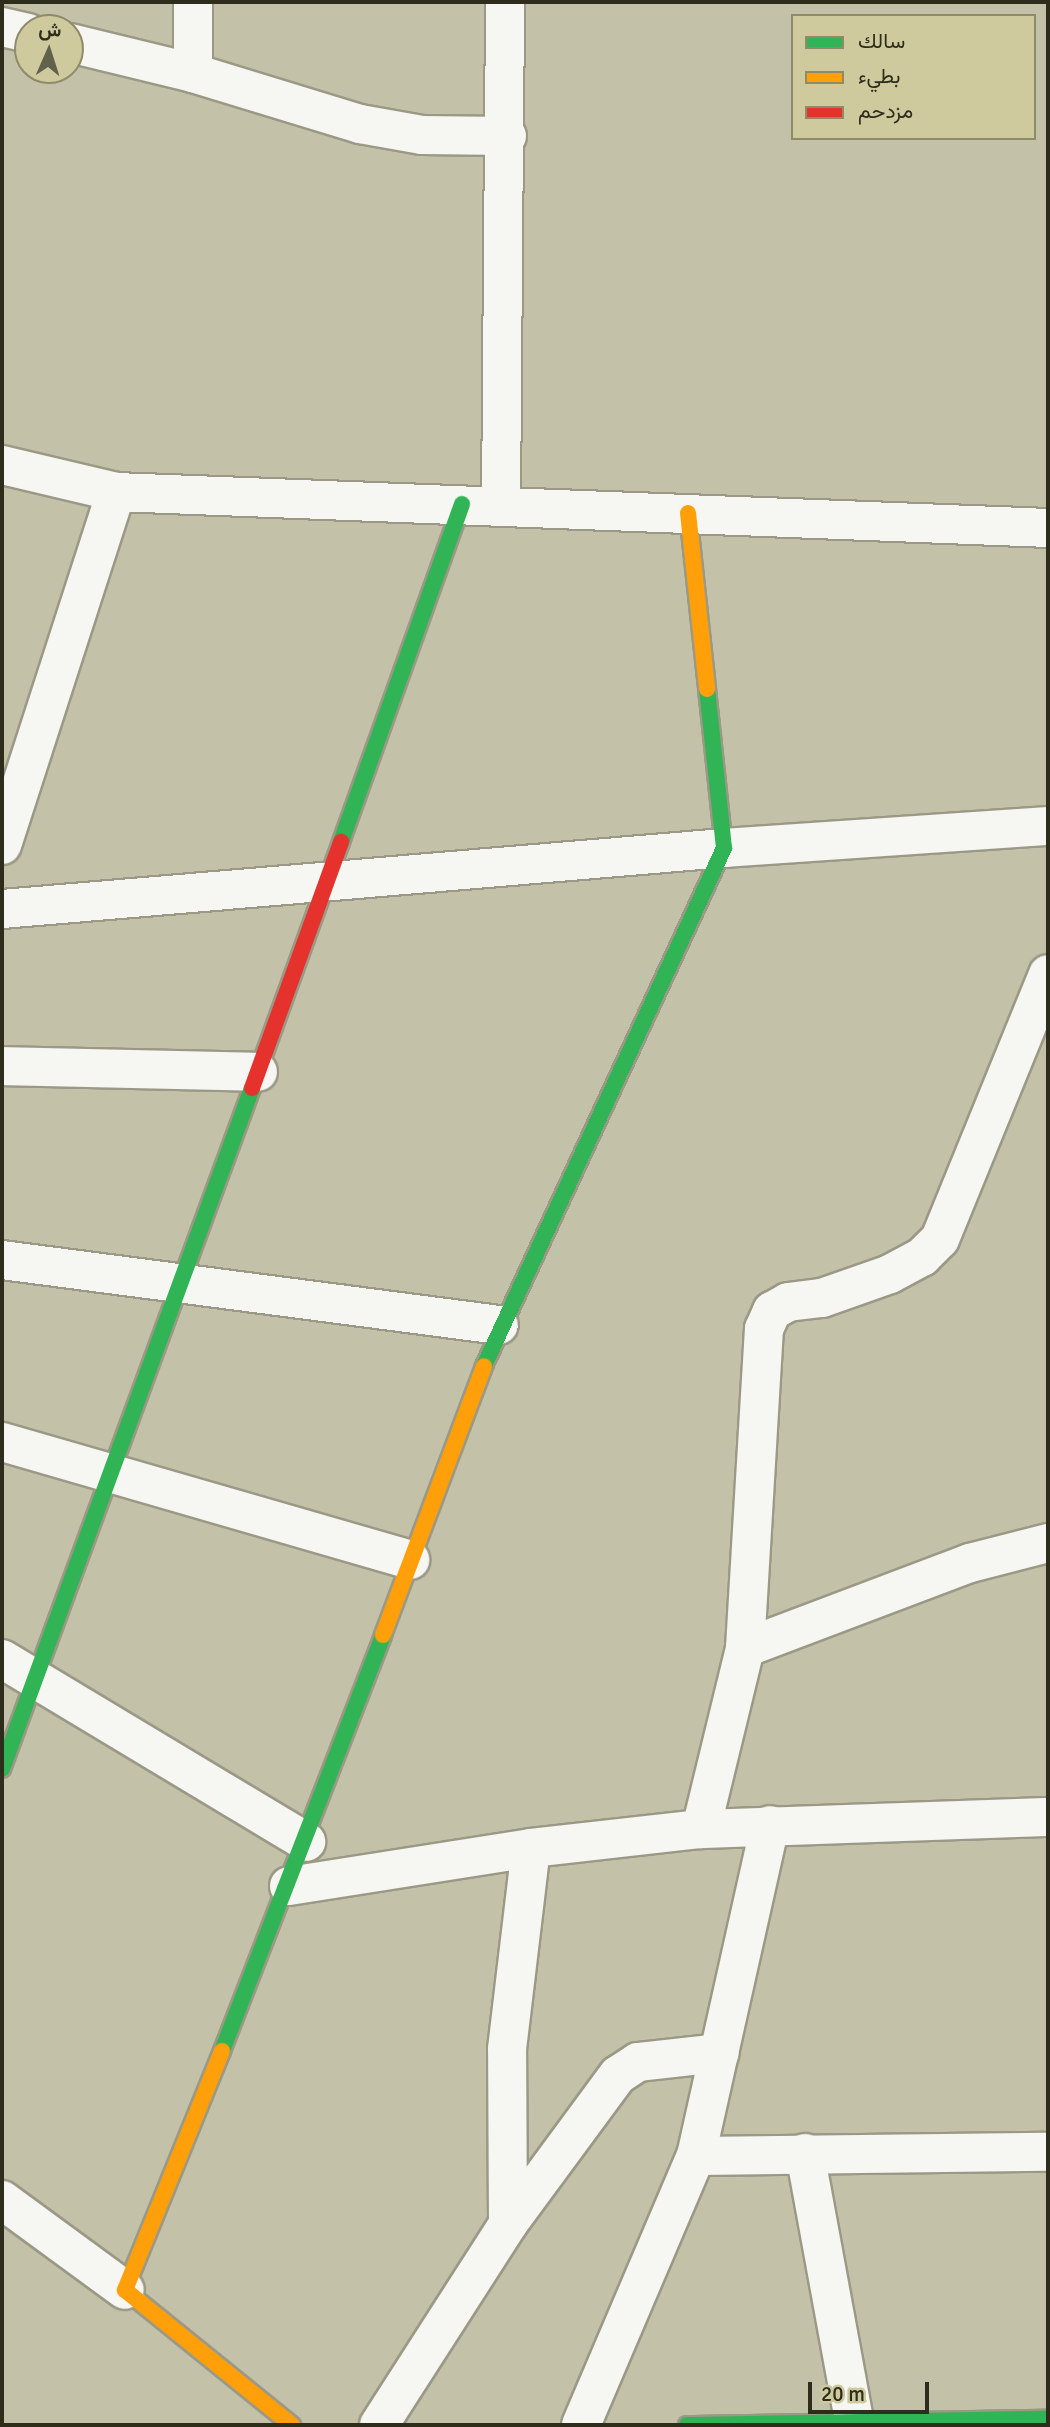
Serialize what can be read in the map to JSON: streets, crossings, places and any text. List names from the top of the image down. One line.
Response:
{"legend":["سالك","بطيء","مزدحم"],"scale_bar":"20 m","north":"top"}
